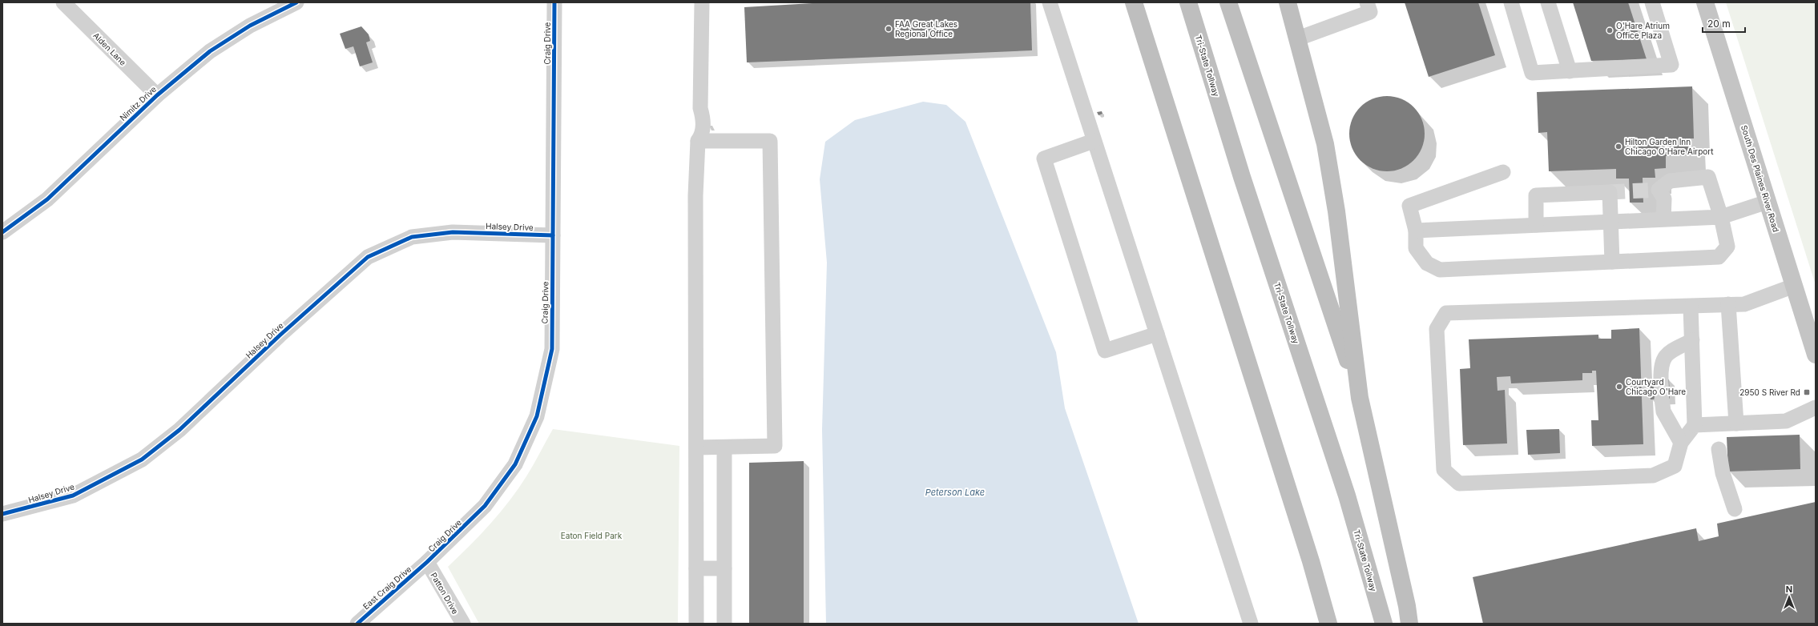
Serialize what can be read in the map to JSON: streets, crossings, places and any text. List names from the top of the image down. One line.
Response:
{"streets":{"highway":["Tri-State Tollway"],"main road":["South Des Plaines River Road"],"street":["Craig Drive","Alden Lane","Nimitz Drive","Halsey Drive","East Craig Drive","Patton Drive"]},"crossings":[["Craig Drive","Halsey Drive"],["Craig Drive","East Craig Drive"],["Craig Drive","Patton Drive"],["Alden Lane","Nimitz Drive"],["East Craig Drive","Patton Drive"]],"water":["Peterson Lake"],"parks":["Eaton Field Park"],"places":{"other":["FAA Great Lakes Regional Office","O'Hare Atrium Office Plaza","Hilton Garden Inn Chicago O'Hare Airport","Courtyard Chicago O'Hare"],"transit":["2950 S River Rd"]},"scale_bar":"20 m","north":"top"}
